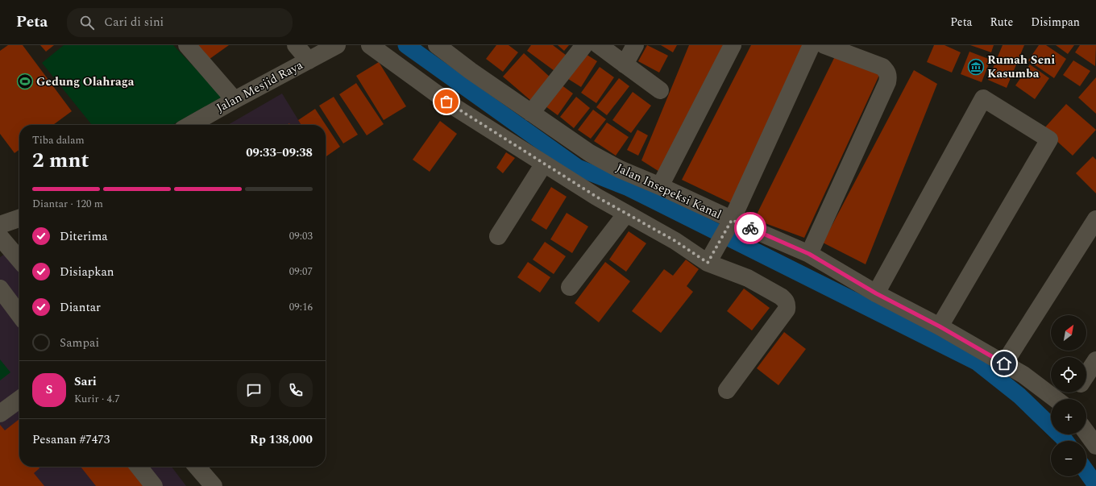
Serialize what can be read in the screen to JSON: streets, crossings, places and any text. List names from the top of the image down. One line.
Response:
{"streets":{"street":["Jalan Mesjid Raya","Jalan Insepeksi Kanal"]},"places":{"museum":["Rumah Seni Kasumba"],"sports":["Gedung Olahraga"]},"north":"top right","page":{"header":"Peta","search":"Cari di sini","nav":["Peta","Rute","Disimpan"],"heading":["2 mnt","Tiba dalam","09:33–09:38"],"panel":["Sari","Kurir · 4.7","Pesanan #7473","Rp 138,000"],"bar":"Diantar · 120 m","list":[["Diterima","09:03"],["Disiapkan","09:07"],["Diantar","09:16"],"Sampai"],"map_buttons":["+","−"],"round":"S"}}
